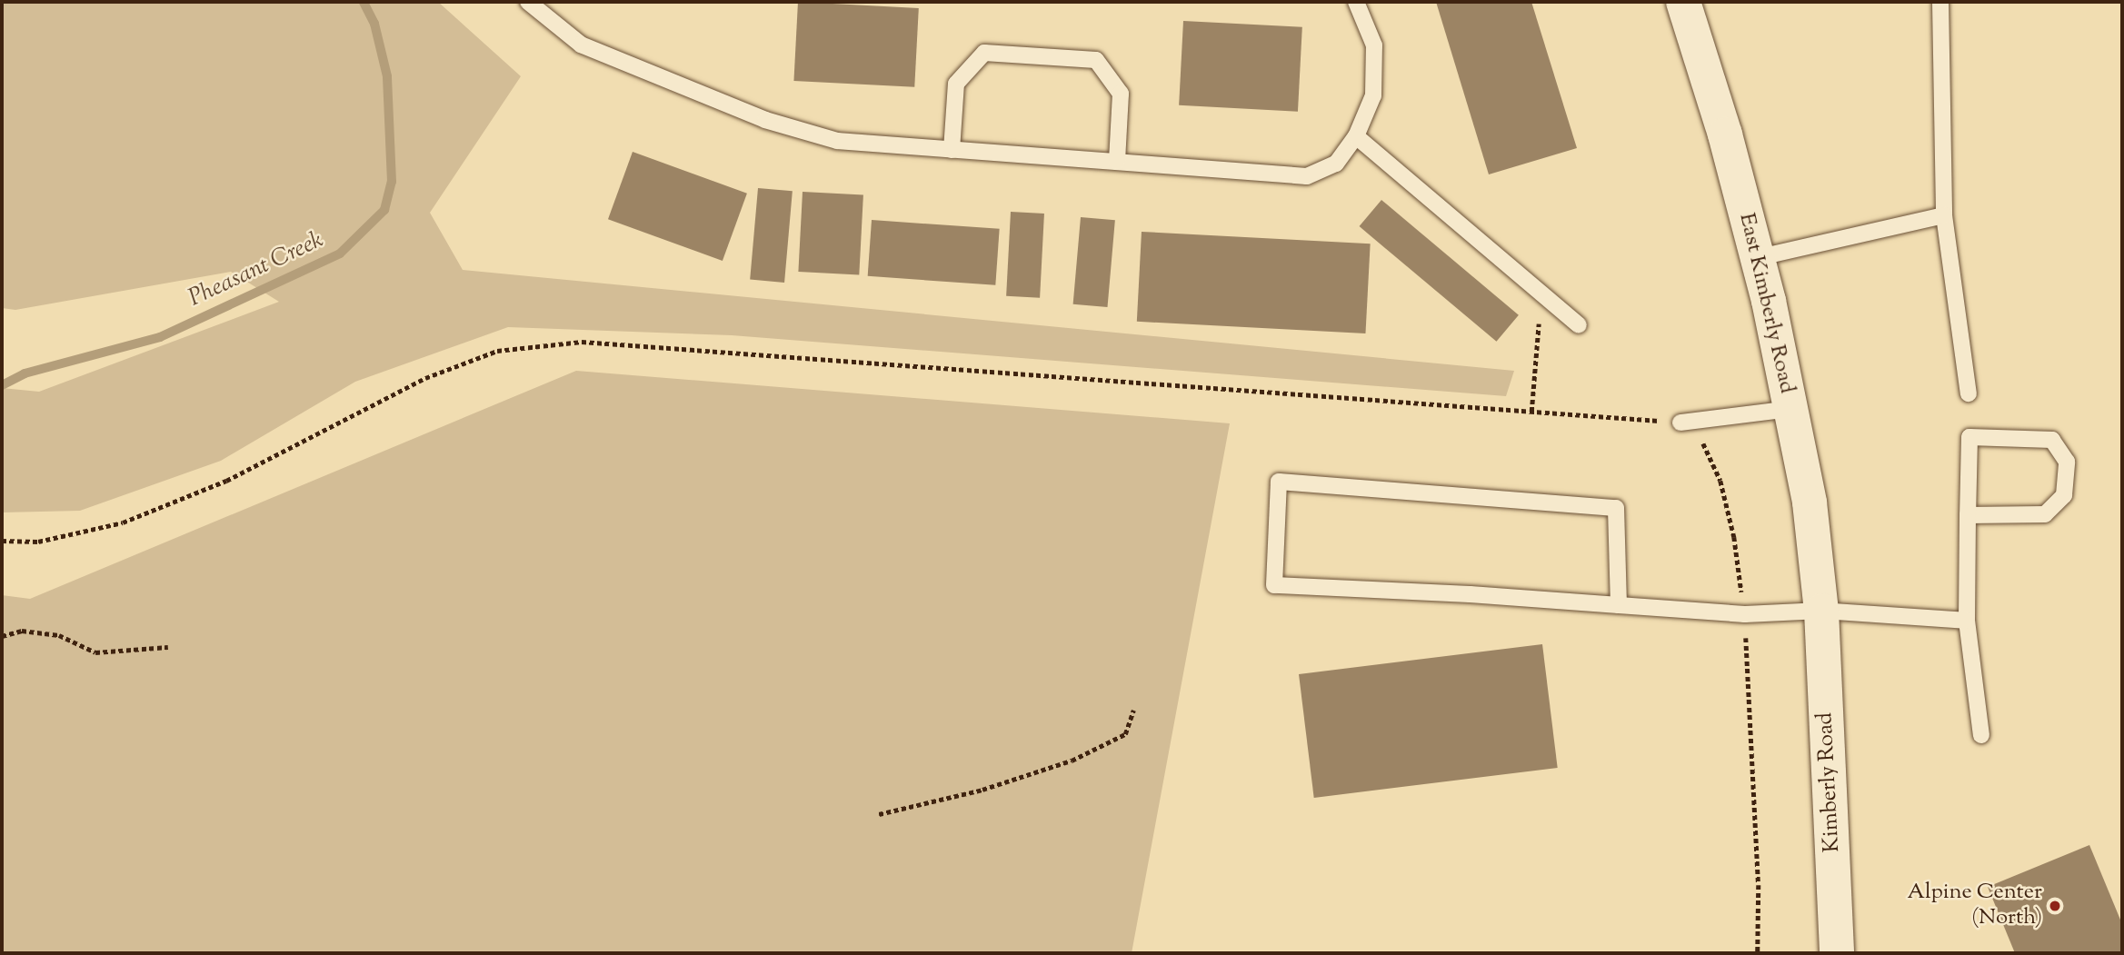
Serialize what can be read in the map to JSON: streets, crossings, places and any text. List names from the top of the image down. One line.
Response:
{"streets":{"main road":["East Kimberly Road","Kimberly Road"]},"crossings":[["East Kimberly Road","Kimberly Road"]],"water":["Pheasant Creek"],"places":["Alpine Center (North)"]}
